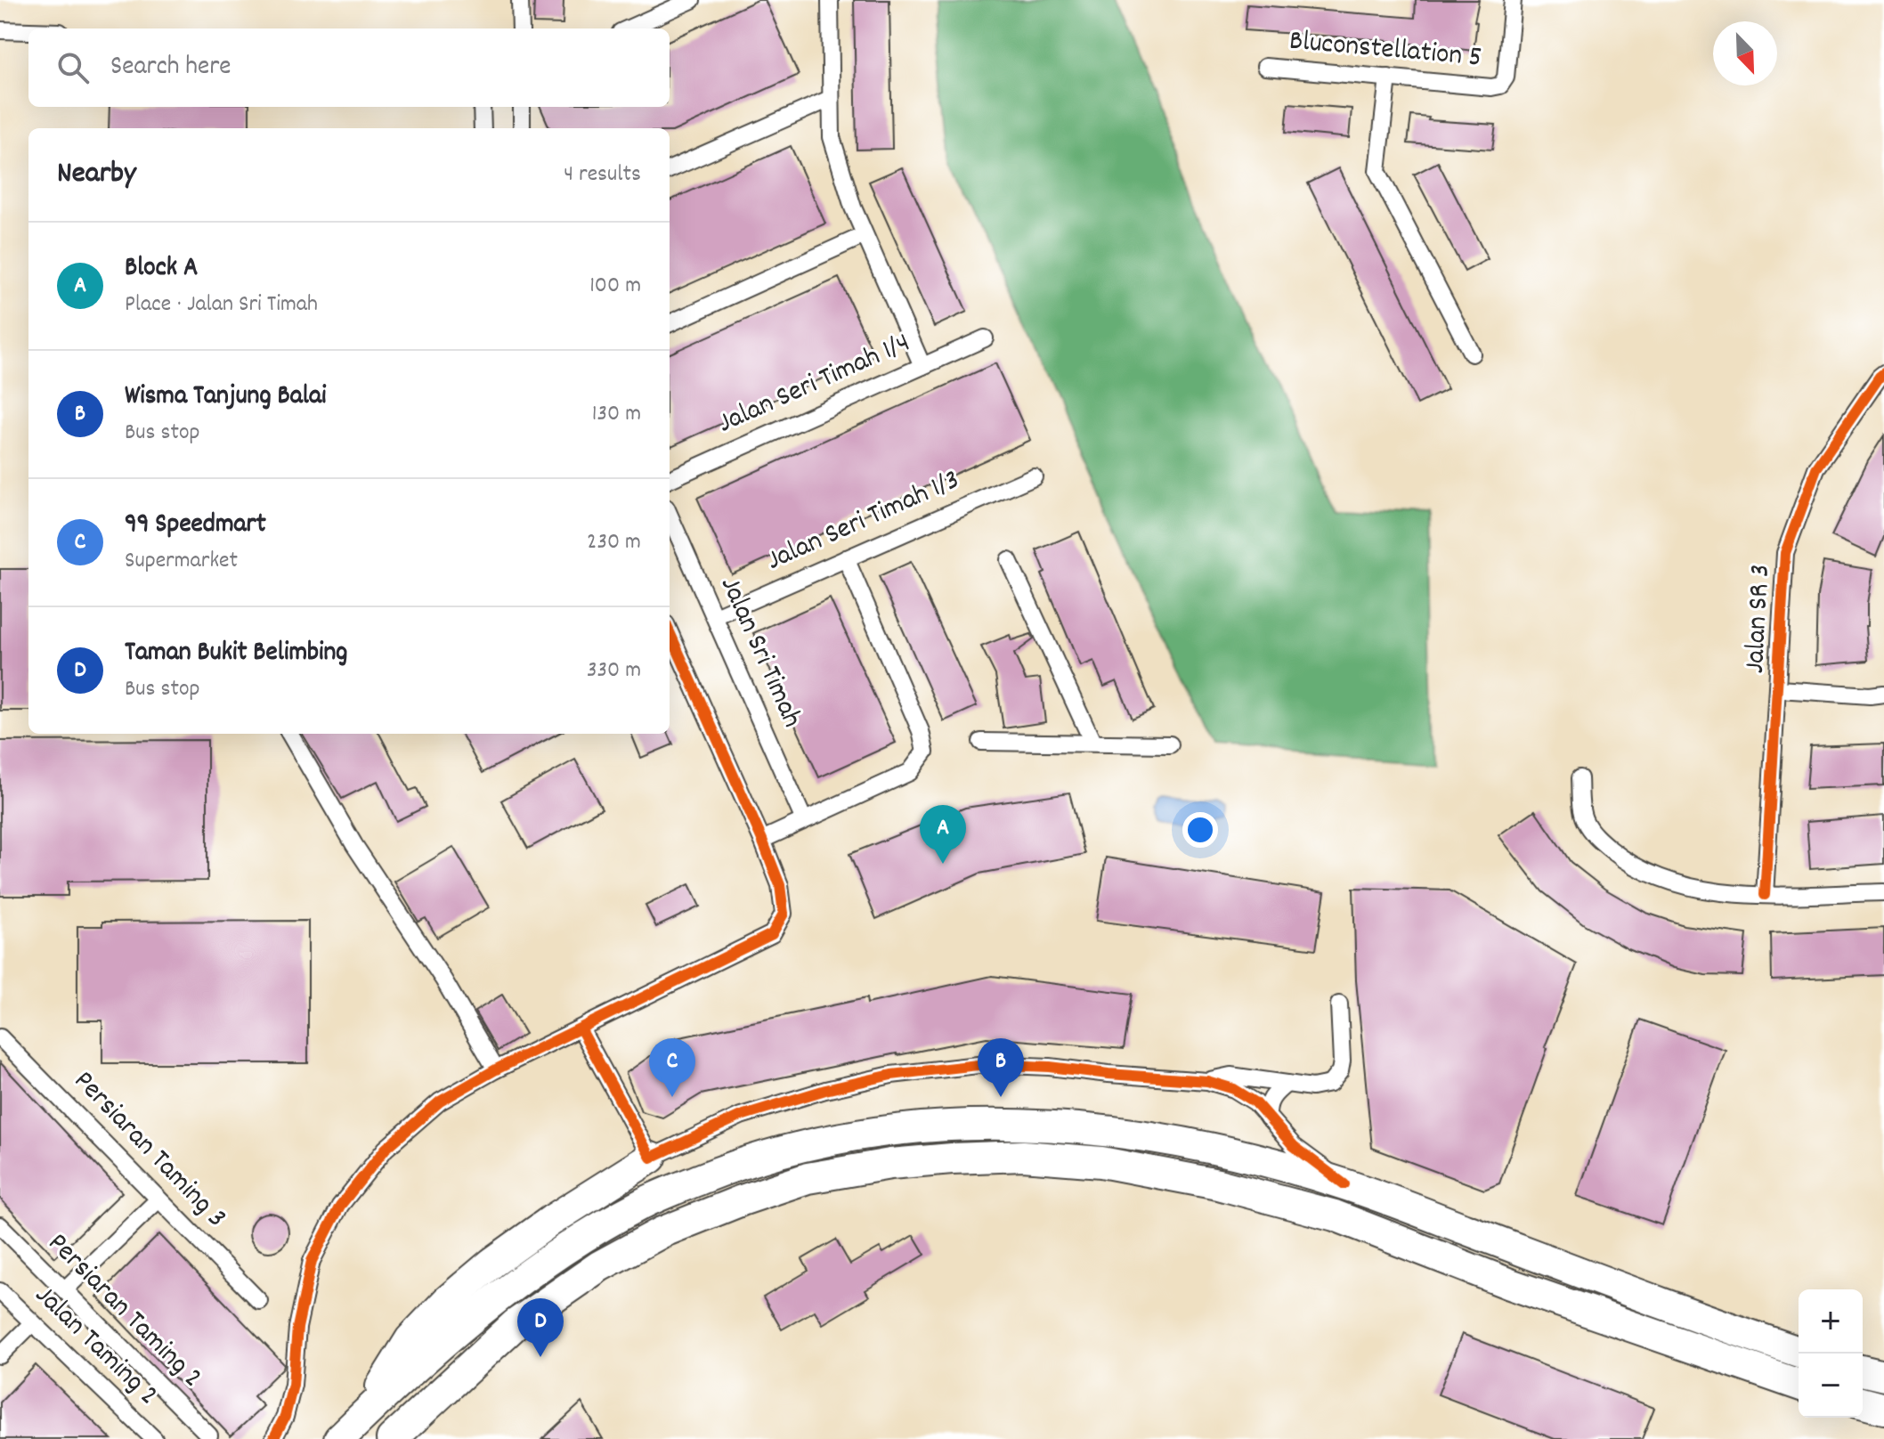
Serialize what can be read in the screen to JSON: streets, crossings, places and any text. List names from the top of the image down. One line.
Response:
{"streets":{"street":["Bluconstellation 5","Jalan Seri Timah 1/4","Jalan Seri Timah 1/3","Jalan SR 3","Jalan Sri Timah","Persiaran Taming 3","Persiaran Taming 2","Jalan Taming 2"]},"crossings":[["Jalan Seri Timah 1/3","Jalan Sri Timah"]],"north":"bottom right","page":{"search":"Search here","heading":["Nearby","4 results"],"list":[{"mark":"A","name":"Block A","note":"Place · Jalan Sri Timah","value":"100 m"},{"mark":"B","name":"Wisma Tanjung Balai","note":"Bus stop","value":"130 m"},{"mark":"C","name":"99 Speedmart","note":"Supermarket","value":"230 m"},{"mark":"D","name":"Taman Bukit Belimbing","note":"Bus stop","value":"330 m"}],"pins":["A","B","C","D"],"map_buttons":["+","−"]}}
